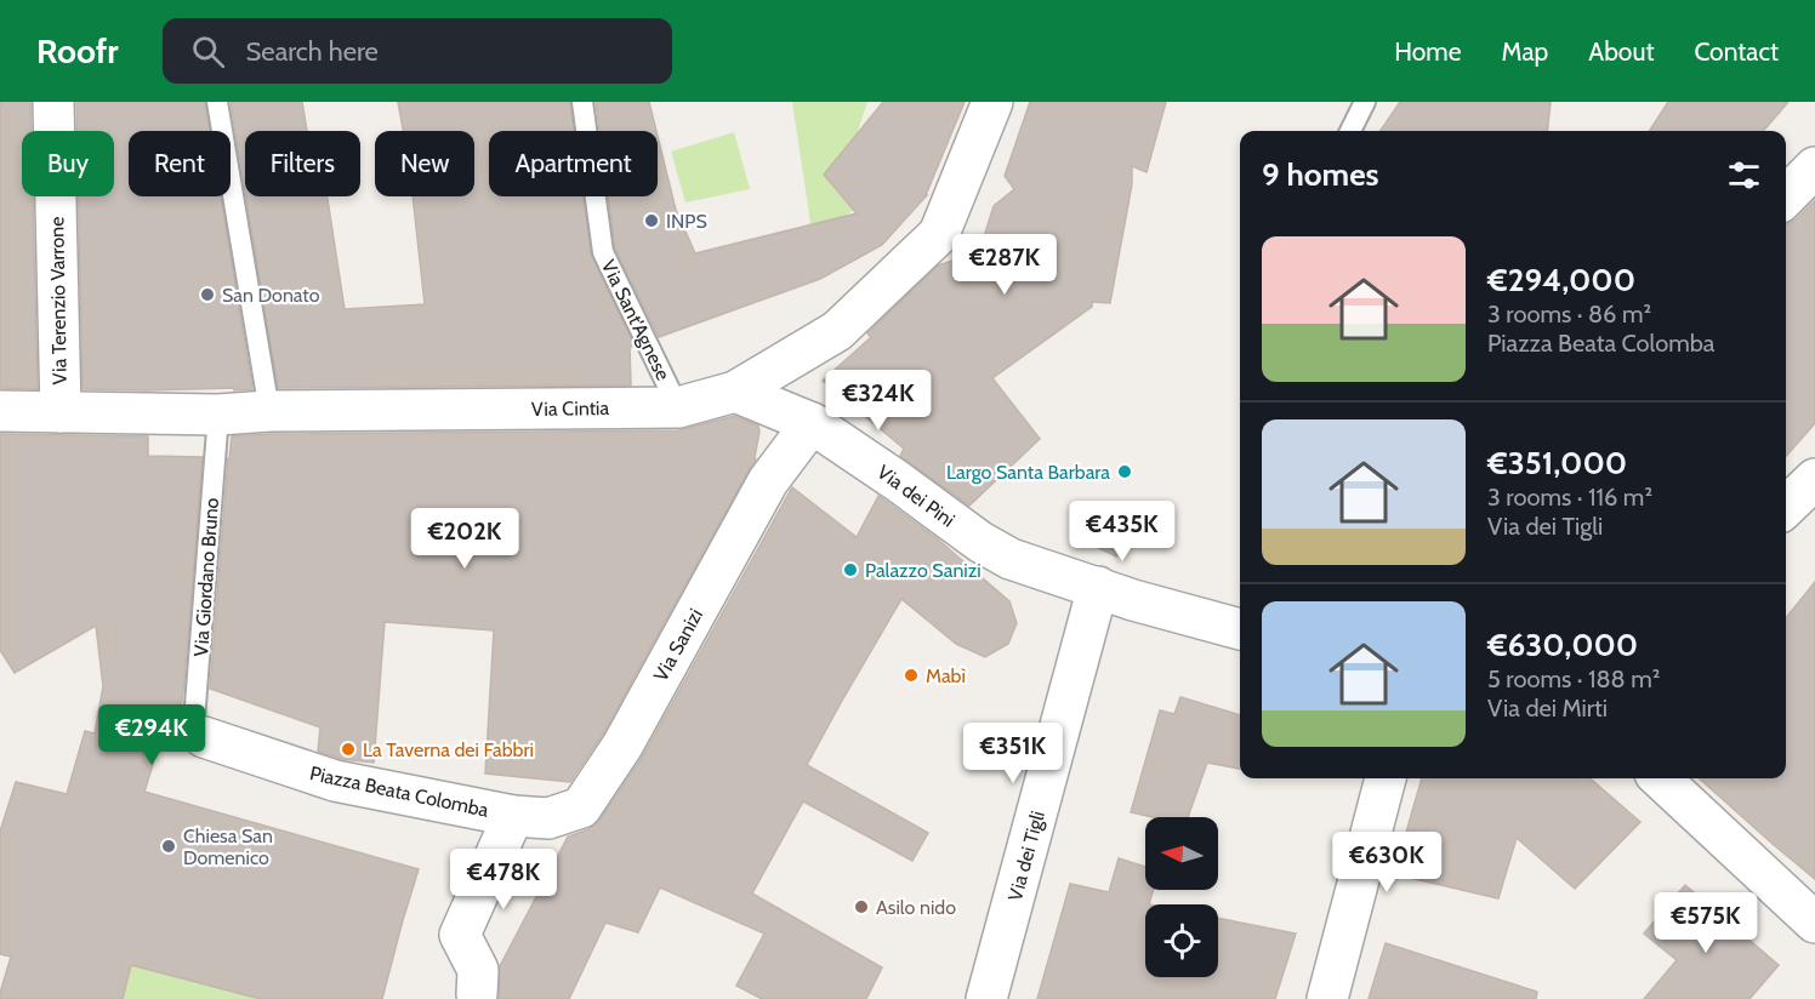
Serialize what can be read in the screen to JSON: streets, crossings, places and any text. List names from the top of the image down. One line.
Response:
{"streets":{"street":["Via Terenzio Varrone","Via Cintia","Via dei Pini","Via Sanizi","Piazza Beata Colomba","Via dei Tigli"],"lane":["Via Sant'Agnese","Via Giordano Bruno"]},"crossings":[["Via Terenzio Varrone","Via Cintia"],["Via Sant'Agnese","Via Cintia"],["Via Cintia","Via dei Pini"],["Via Cintia","Via Giordano Bruno"],["Via dei Pini","Via Sanizi"],["Via dei Pini","Via dei Tigli"],["Via Giordano Bruno","Piazza Beata Colomba"],["Via Sanizi","Piazza Beata Colomba"]],"places":["INPS","San Donato","Largo Santa Barbara","Palazzo Sanizi","Mabì","La Taverna dei Fabbri","Chiesa San Domenico","Asilo nido"],"north":"left","page":{"header":"Roofr","search":"Search here","nav":["Home","Map","About","Contact"],"chip":["Buy","Rent","Filters","New","Apartment"],"heading":"9 homes","list":[{"name":"€294,000","note":"3 rooms · 86 m² · Piazza Beata Colomba"},{"name":"€351,000","note":"3 rooms · 116 m² · Via dei Tigli"},{"name":"€630,000","note":"5 rooms · 188 m² · Via dei Mirti"}],"price":["€287K","€324K","€435K","€202K","€294K","€351K","€630K","€478K","€575K"]}}
